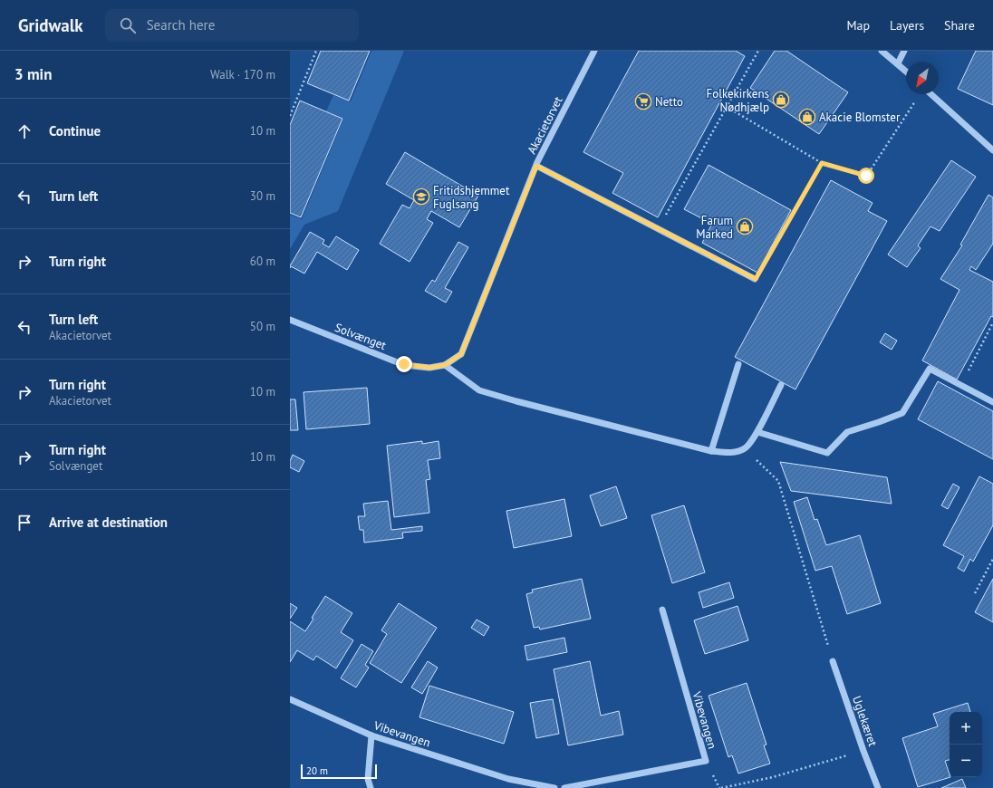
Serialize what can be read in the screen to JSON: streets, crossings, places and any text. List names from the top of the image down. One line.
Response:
{"streets":{"street":["Akacietorvet","Solvænget","Vibevangen","Uglekæret"]},"crossings":[["Akacietorvet","Solvænget"]],"places":{"shop":["Folkekirkens Nødhjælp","Akacie Blomster","Farum Marked"],"supermarket":["Netto"],"school or university":["Fritidshjemmet Fuglsang"]},"scale_bar":"20 m","north":"bottom left","page":{"header":"Gridwalk","search":"Search here","nav":["Map","Layers","Share"],"heading":["3 min","Walk · 170 m"],"list":[["Continue","10 m"],["Turn left","30 m"],["Turn right","60 m"],["Turn left","Akacietorvet","50 m"],["Turn right","Akacietorvet","10 m"],["Turn right","Solvænget","10 m"],"Arrive at destination"],"map_buttons":["+","−"],"scale":"20 m"}}
